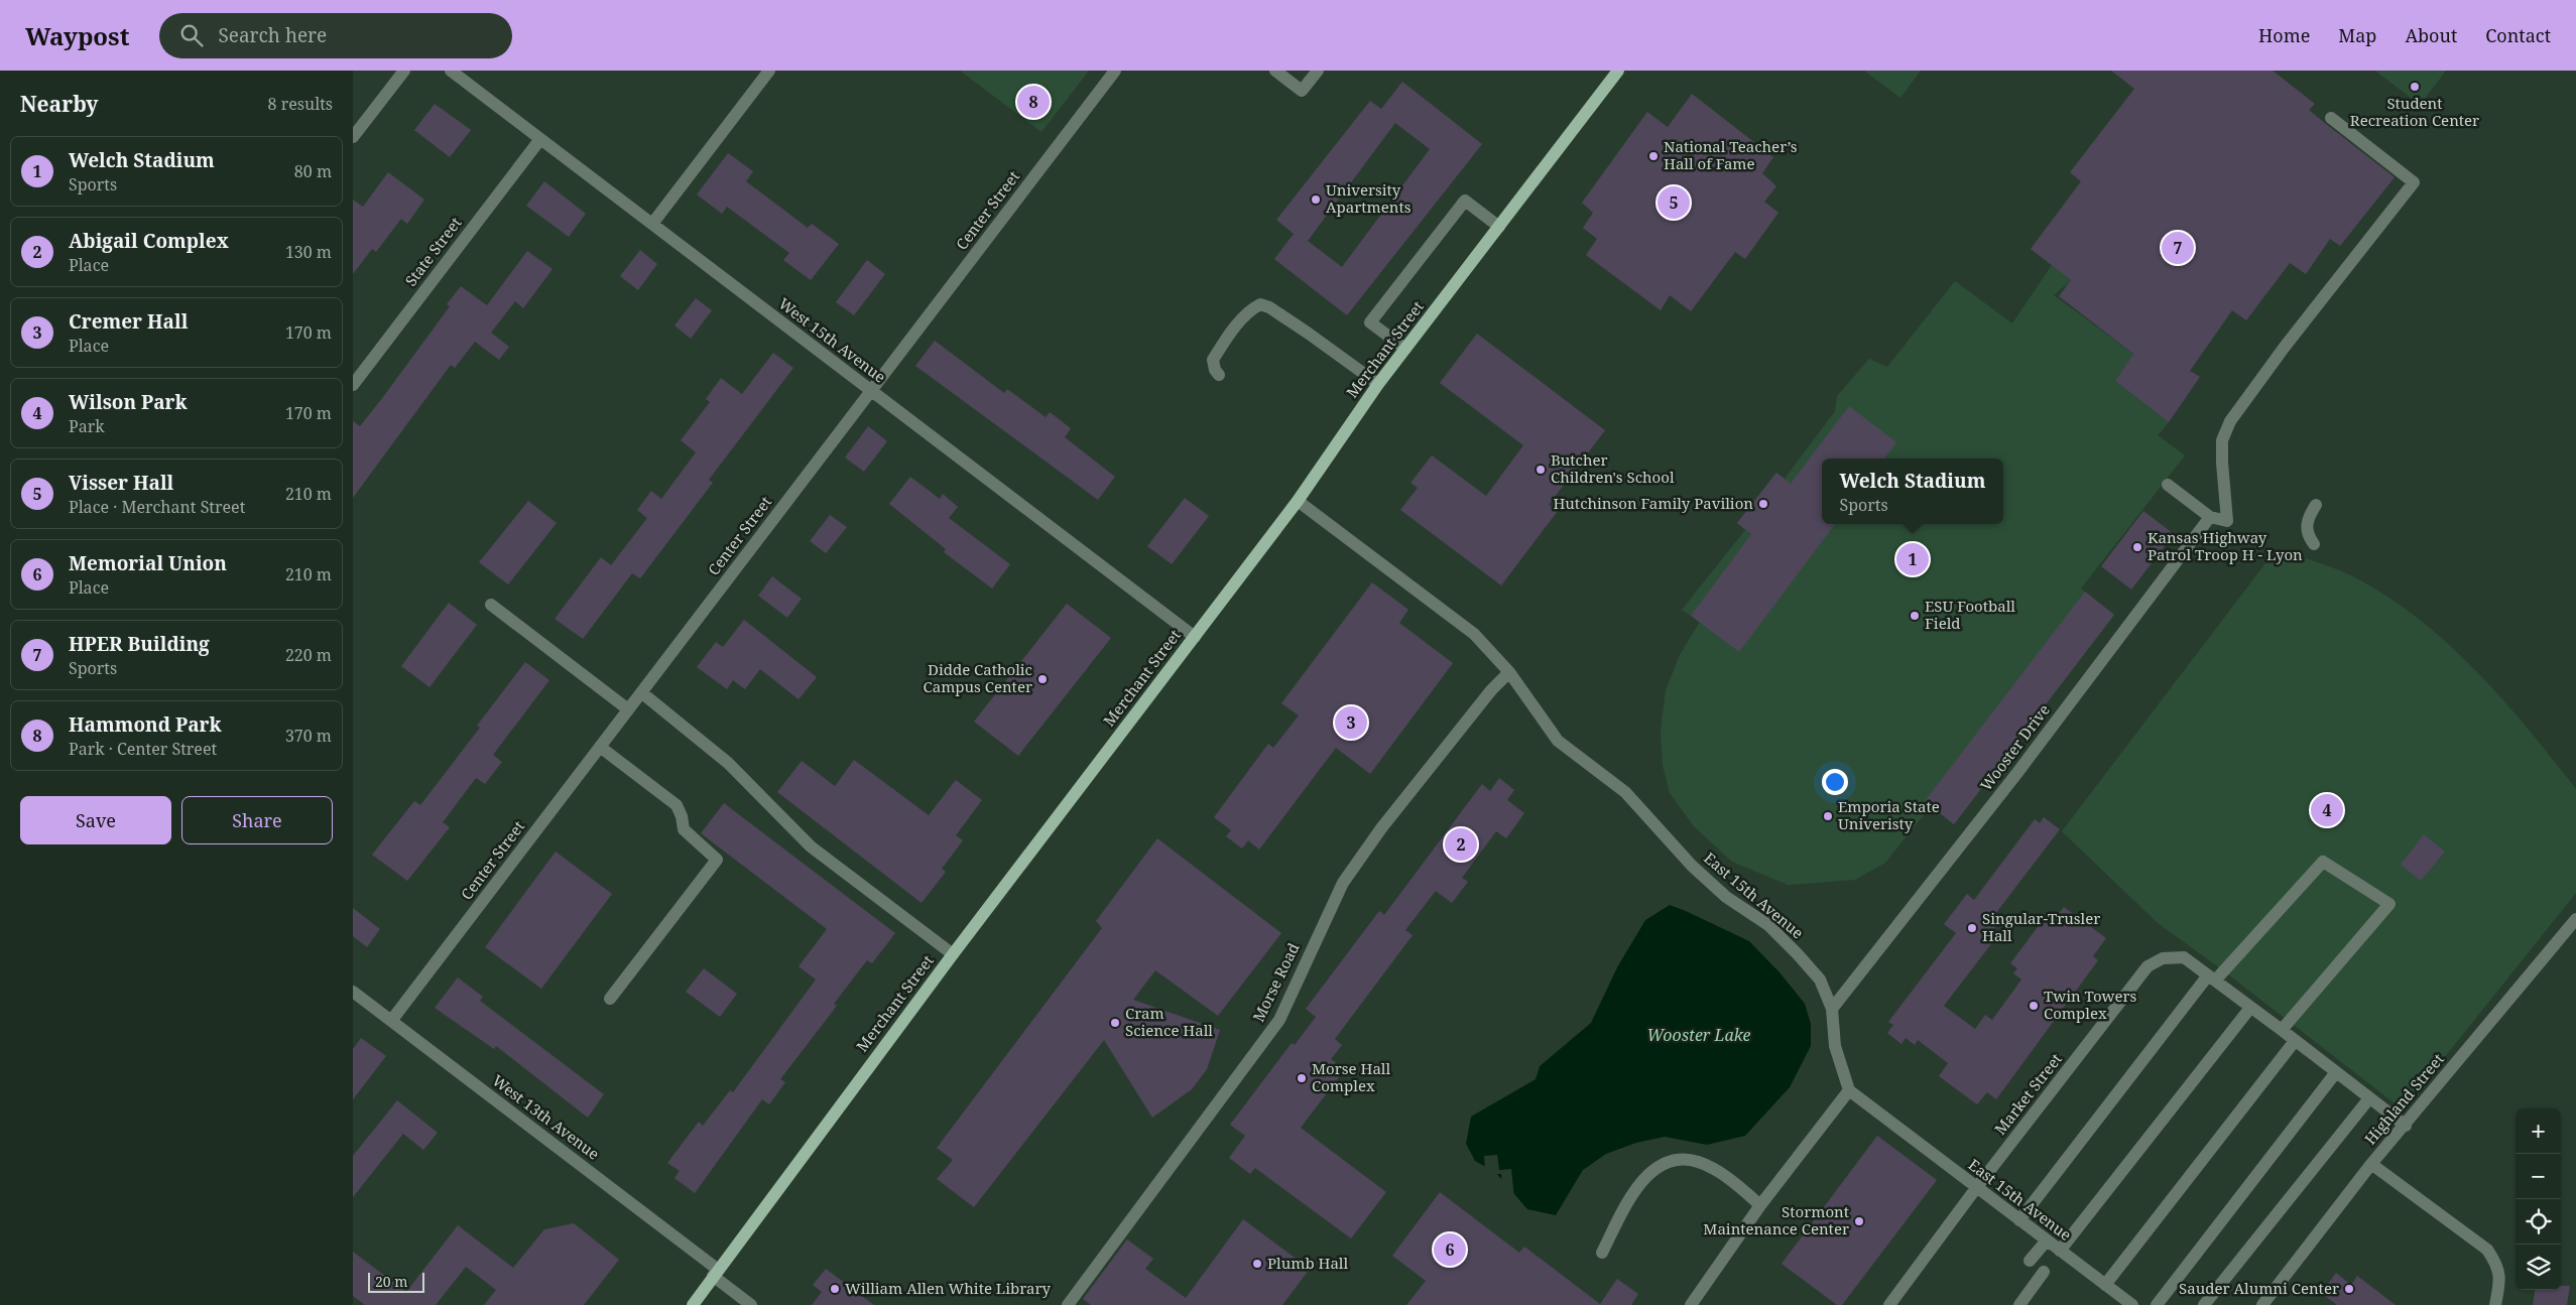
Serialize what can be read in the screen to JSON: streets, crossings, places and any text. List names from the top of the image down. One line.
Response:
{"streets":{"main road":["Merchant Street"],"street":["Center Street","State Street","West 15th Avenue","Wooster Drive","East 15th Avenue","Morse Road","Market Street","Highland Street","West 13th Avenue"]},"crossings":[["Center Street","West 15th Avenue"],["Center Street","West 13th Avenue"],["State Street","West 15th Avenue"],["West 15th Avenue","Merchant Street"],["Merchant Street","East 15th Avenue"],["Merchant Street","West 13th Avenue"],["Wooster Drive","East 15th Avenue"],["East 15th Avenue","Morse Road"],["East 15th Avenue","Market Street"],["Market Street","Highland Street"]],"water":["Wooster Lake"],"places":["Student Recreation Center","National Teacher’s Hall of Fame","University Apartments","Butcher Children's School","Hutchinson Family Pavilion","Kansas Highway Patrol Troop H - Lyon","ESU Football Field","Didde Catholic Campus Center","Emporia State Univeristy","Singular-Trusler Hall","Twin Towers Complex","Cram Science Hall","Morse Hall Complex","Stormont Maintenance Center","Plumb Hall","William Allen White Library","Sauder Alumni Center"],"scale_bar":"20 m","page":{"header":"Waypost","search":"Search here","nav":["Home","Map","About","Contact"],"heading":["Nearby","8 results"],"pins":["8","5","7","1","3","4","2","6"],"list":[{"mark":"1","name":"Welch Stadium","note":"Sports","value":"80 m"},{"mark":"2","name":"Abigail Complex","note":"Place","value":"130 m"},{"mark":"3","name":"Cremer Hall","note":"Place","value":"170 m"},{"mark":"4","name":"Wilson Park","note":"Park","value":"170 m"},{"mark":"5","name":"Visser Hall","note":"Place · Merchant Street","value":"210 m"},{"mark":"6","name":"Memorial Union","note":"Place","value":"210 m"},{"mark":"7","name":"HPER Building","note":"Sports","value":"220 m"},{"mark":"8","name":"Hammond Park","note":"Park · Center Street","value":"370 m"}],"popup":["Welch Stadium","Sports"],"buttons":["Save","Share"],"map_buttons":["+","−"],"scale":"20 m"}}
